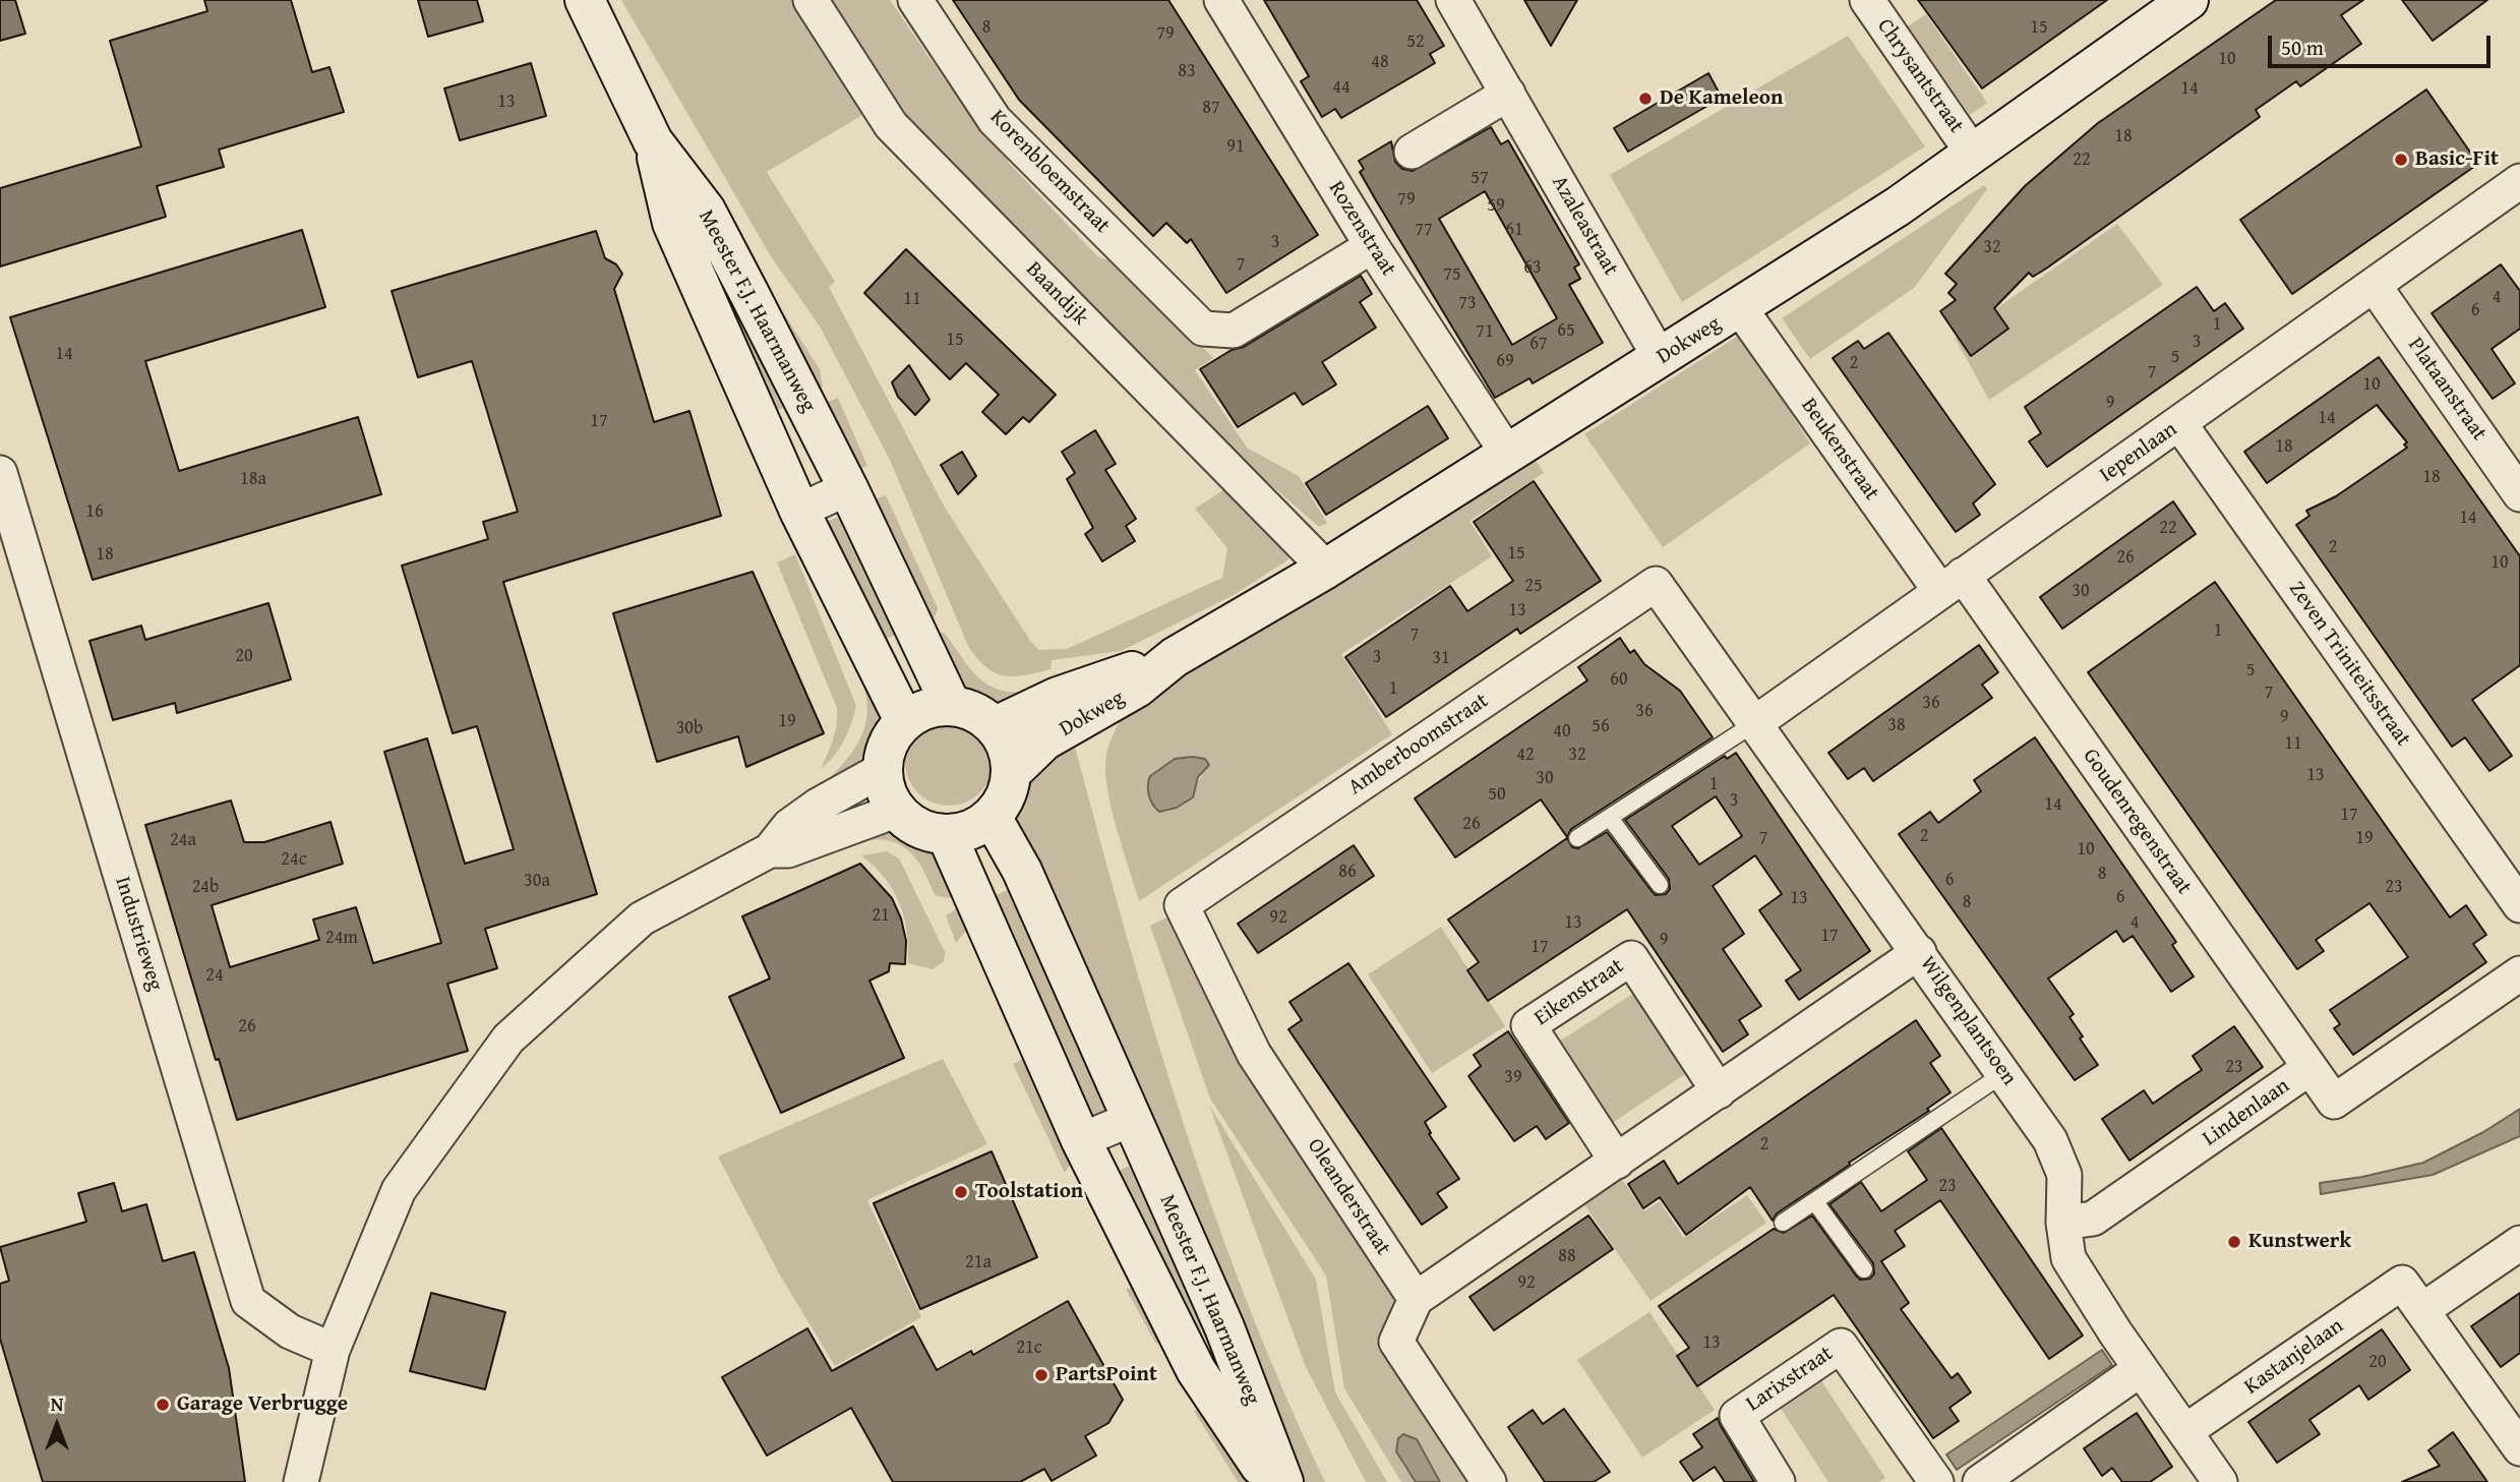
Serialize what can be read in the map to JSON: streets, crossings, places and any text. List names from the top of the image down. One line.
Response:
{"streets":{"main road":["Meester F.J. Haarmanweg","Dokweg"],"street":["Chrysantstraat","Korenbloemstraat","Azaleastraat","Rozenstraat","Baandijk","Plataanstraat","Beukenstraat","Iepenlaan","Zeven Triniteitsstraat","Amberboomstraat","Goudenregenstraat","Industrieweg","Eikenstraat","Wilgenplantsoen","Lindenlaan","Oleanderstraat","Kastanjelaan","Larixstraat"]},"crossings":[["Chrysantstraat","Dokweg"],["Korenbloemstraat","Rozenstraat"],["Azaleastraat","Dokweg"],["Rozenstraat","Dokweg"],["Baandijk","Dokweg"],["Meester F.J. Haarmanweg","Dokweg"],["Dokweg","Beukenstraat"],["Plataanstraat","Iepenlaan"],["Beukenstraat","Iepenlaan"],["Beukenstraat","Goudenregenstraat"],["Iepenlaan","Zeven Triniteitsstraat"],["Iepenlaan","Goudenregenstraat"],["Iepenlaan","Wilgenplantsoen"],["Amberboomstraat","Wilgenplantsoen"],["Amberboomstraat","Oleanderstraat"],["Goudenregenstraat","Lindenlaan"],["Wilgenplantsoen","Lindenlaan"],["Wilgenplantsoen","Kastanjelaan"]],"places":["De Kameleon","Basic-Fit","Toolstation","Kunstwerk","PartsPoint","Garage Verbrugge"],"house_numbers":["8","15","79","52","10","48","83","44","14","13","87","18","91","22","57","79","59","77","61","3","32","7","63","75","4","11","73","6","1","65","71","15","3","67","14","5","69","2","7","10","9","14","17","18","18","18a","16","14","22","2","15","18","26","10","25","30","13","1","7","20","3","31","5","60","1","7","36","36","9","19","38","56","30b","40","11","42","32","13","30","1","50","3","14","17","26","2","7","19","24a","10","24c","86","8","6","30a","24b","23","6","13","8","21","92","13","4","17","24m","9","17","24","26","23","39","2","23","88","21a","92","13","21c","20"],"scale_bar":"50 m","north":"top"}
